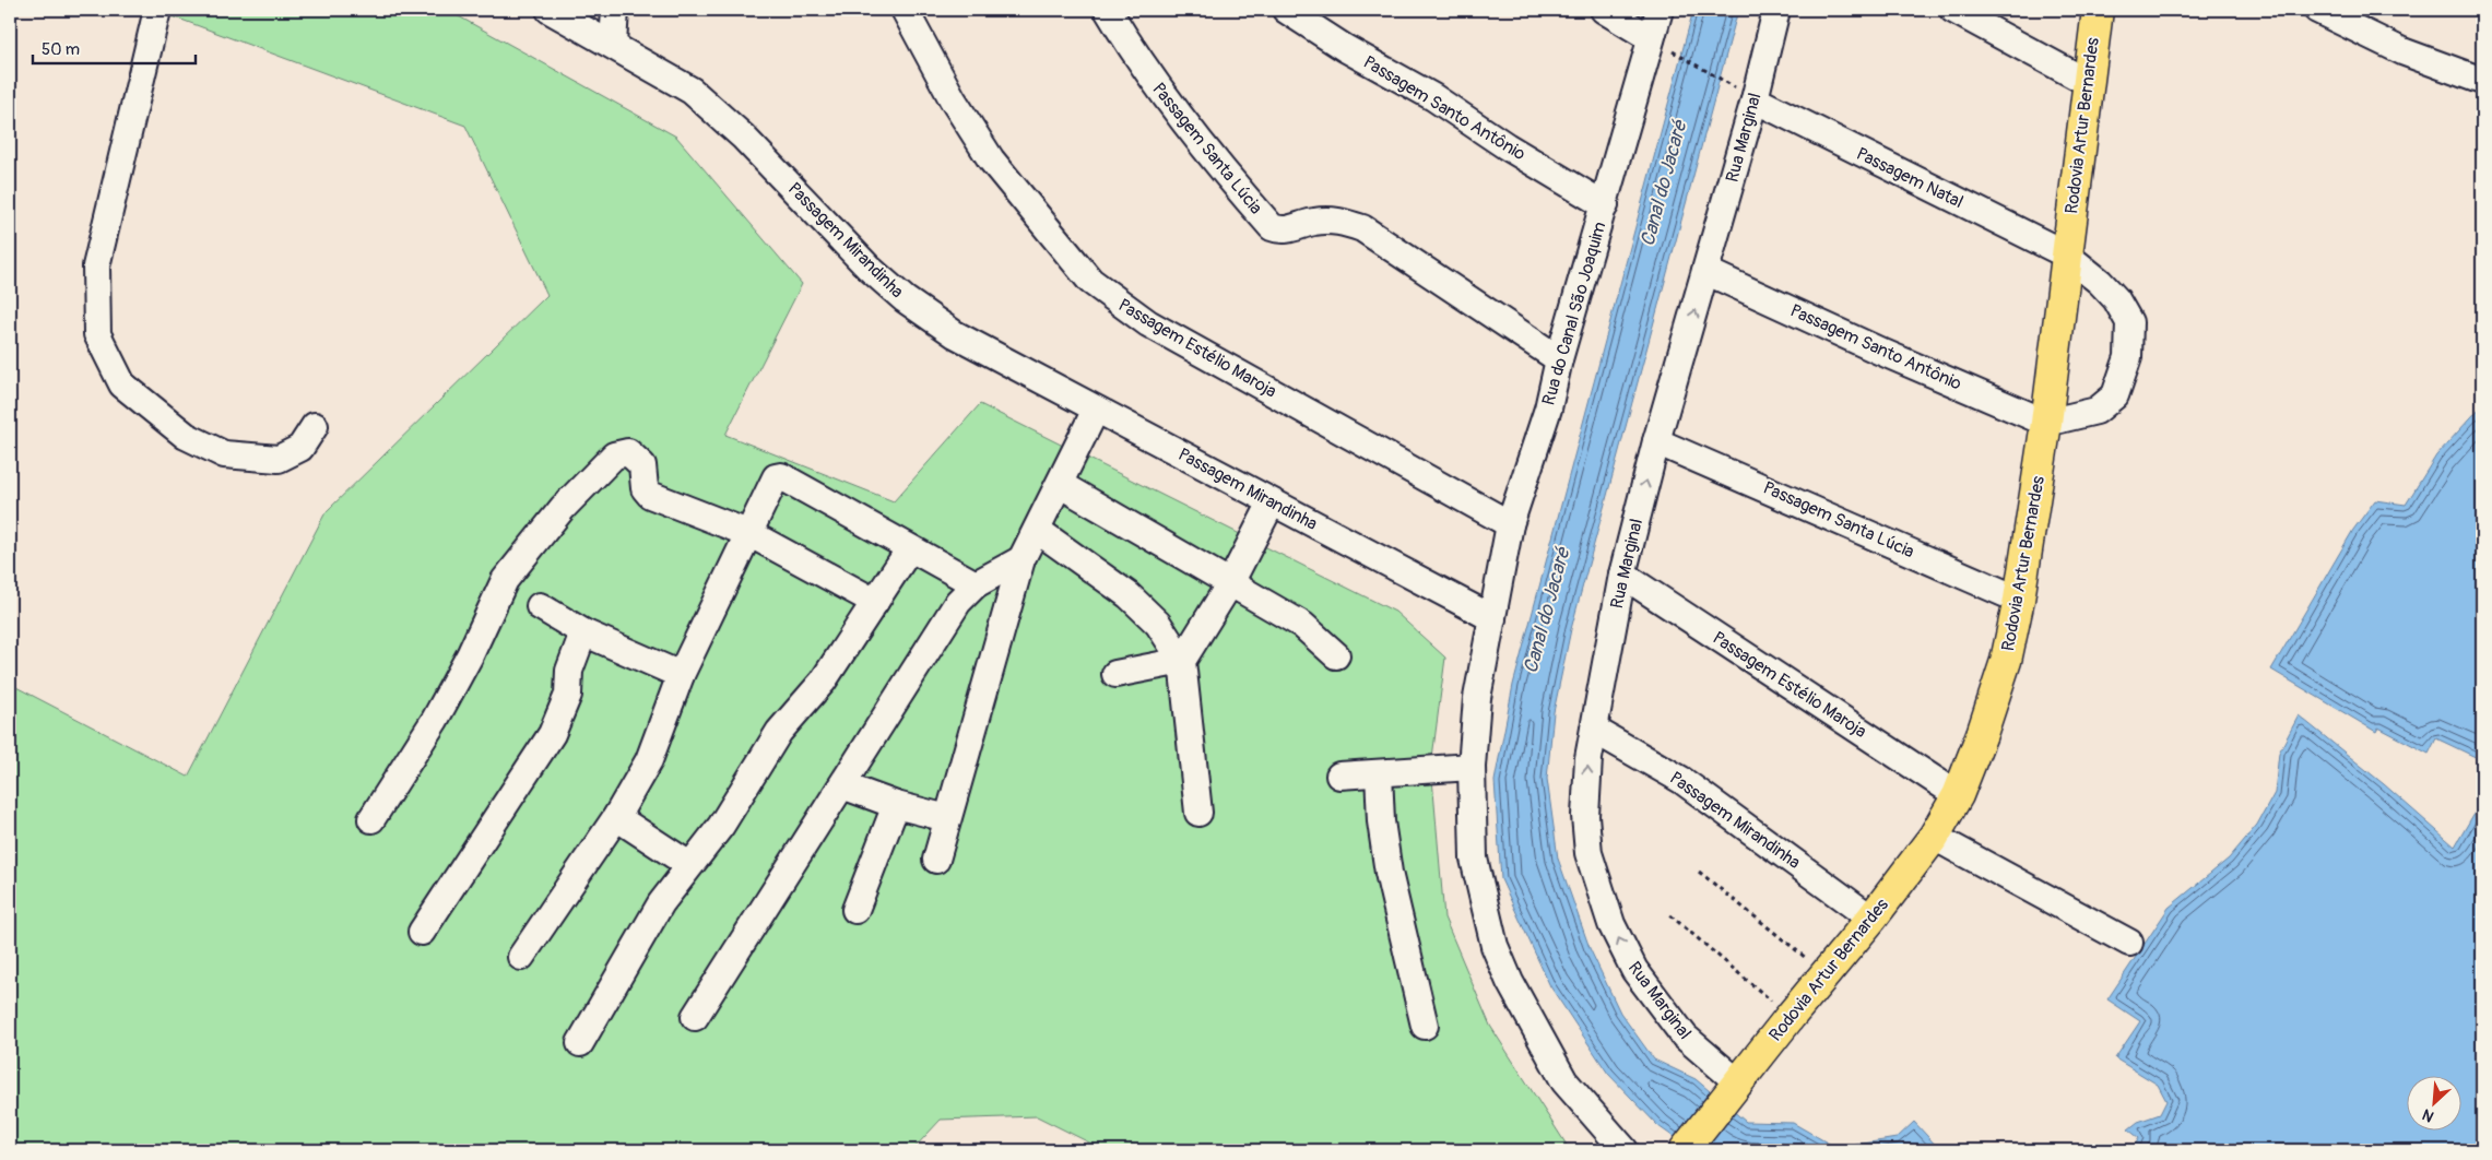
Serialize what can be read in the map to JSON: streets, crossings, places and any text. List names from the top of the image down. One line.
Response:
{"streets":{"main road":["Rodovia Artur Bernardes"],"street":["Passagem Santo Antônio","Rua Marginal","Passagem Santa Lúcia","Passagem Natal","Passagem Mirandinha","Rua do Canal São Joaquim","Passagem Estélio Maroja"]},"crossings":[["Passagem Santo Antônio","Rodovia Artur Bernardes"],["Passagem Santo Antônio","Rua Marginal"],["Passagem Santo Antônio","Passagem Natal"],["Passagem Santo Antônio","Rua do Canal São Joaquim"],["Rodovia Artur Bernardes","Rua Marginal"],["Rodovia Artur Bernardes","Passagem Santa Lúcia"],["Rodovia Artur Bernardes","Passagem Natal"],["Rodovia Artur Bernardes","Passagem Mirandinha"],["Rodovia Artur Bernardes","Passagem Estélio Maroja"],["Rua Marginal","Passagem Santa Lúcia"],["Rua Marginal","Passagem Natal"],["Rua Marginal","Passagem Mirandinha"],["Rua Marginal","Passagem Estélio Maroja"],["Passagem Santa Lúcia","Rua do Canal São Joaquim"],["Passagem Mirandinha","Rua do Canal São Joaquim"],["Rua do Canal São Joaquim","Passagem Estélio Maroja"]],"water":["Canal do Jacaré"],"scale_bar":"50 m","north":"bottom left"}
